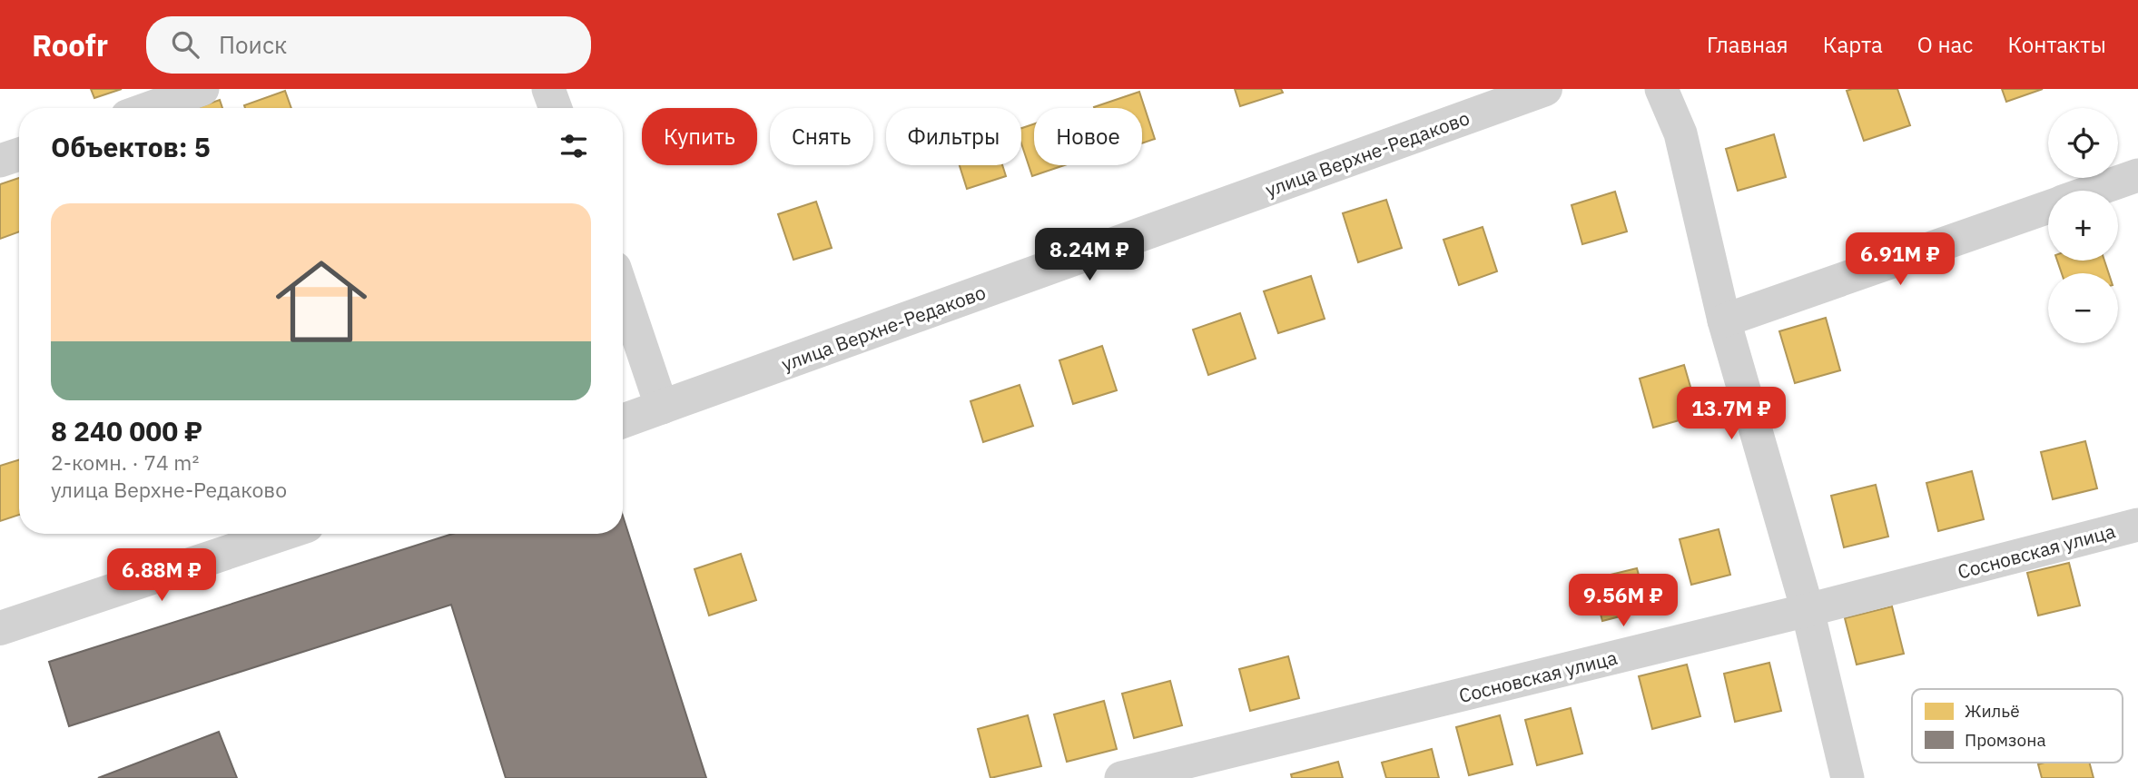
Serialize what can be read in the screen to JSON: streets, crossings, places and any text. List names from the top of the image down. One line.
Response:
{"streets":{"street":["улица Верхне-Редаково","Сосновская улица"]},"legend":["Жильё","Промзона"],"page":{"header":"Roofr","search":"Поиск","nav":["Главная","Карта","О нас","Контакты"],"map_buttons":["+","−"],"chip":["Купить","Снять","Фильтры","Новое"],"heading":"Объектов: 5","list":[{"name":"8 240 000 ₽","note":"2-комн. · 74 m² · улица Верхне-Редаково"}],"price":["8.24M ₽","6.91M ₽","13.7M ₽","6.88M ₽","9.56M ₽"]}}
